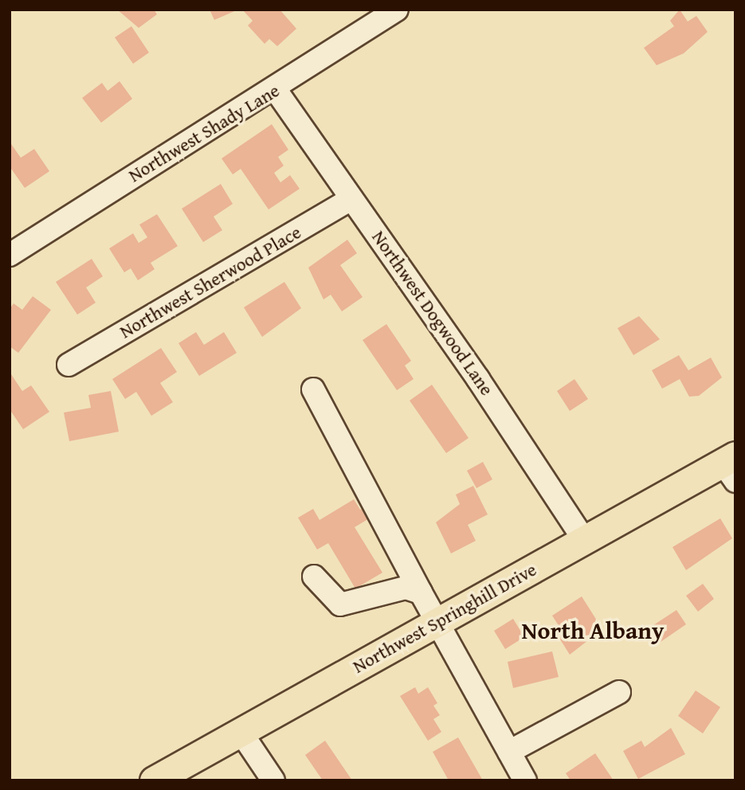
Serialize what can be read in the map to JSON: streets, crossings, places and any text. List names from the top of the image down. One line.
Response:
{"streets":{"main road":["Northwest Springhill Drive"],"street":["Northwest Shady Lane","Northwest Sherwood Place","Northwest Dogwood Lane"]},"crossings":[["Northwest Shady Lane","Northwest Dogwood Lane"],["Northwest Sherwood Place","Northwest Dogwood Lane"],["Northwest Dogwood Lane","Northwest Springhill Drive"]],"districts":["North Albany"]}
